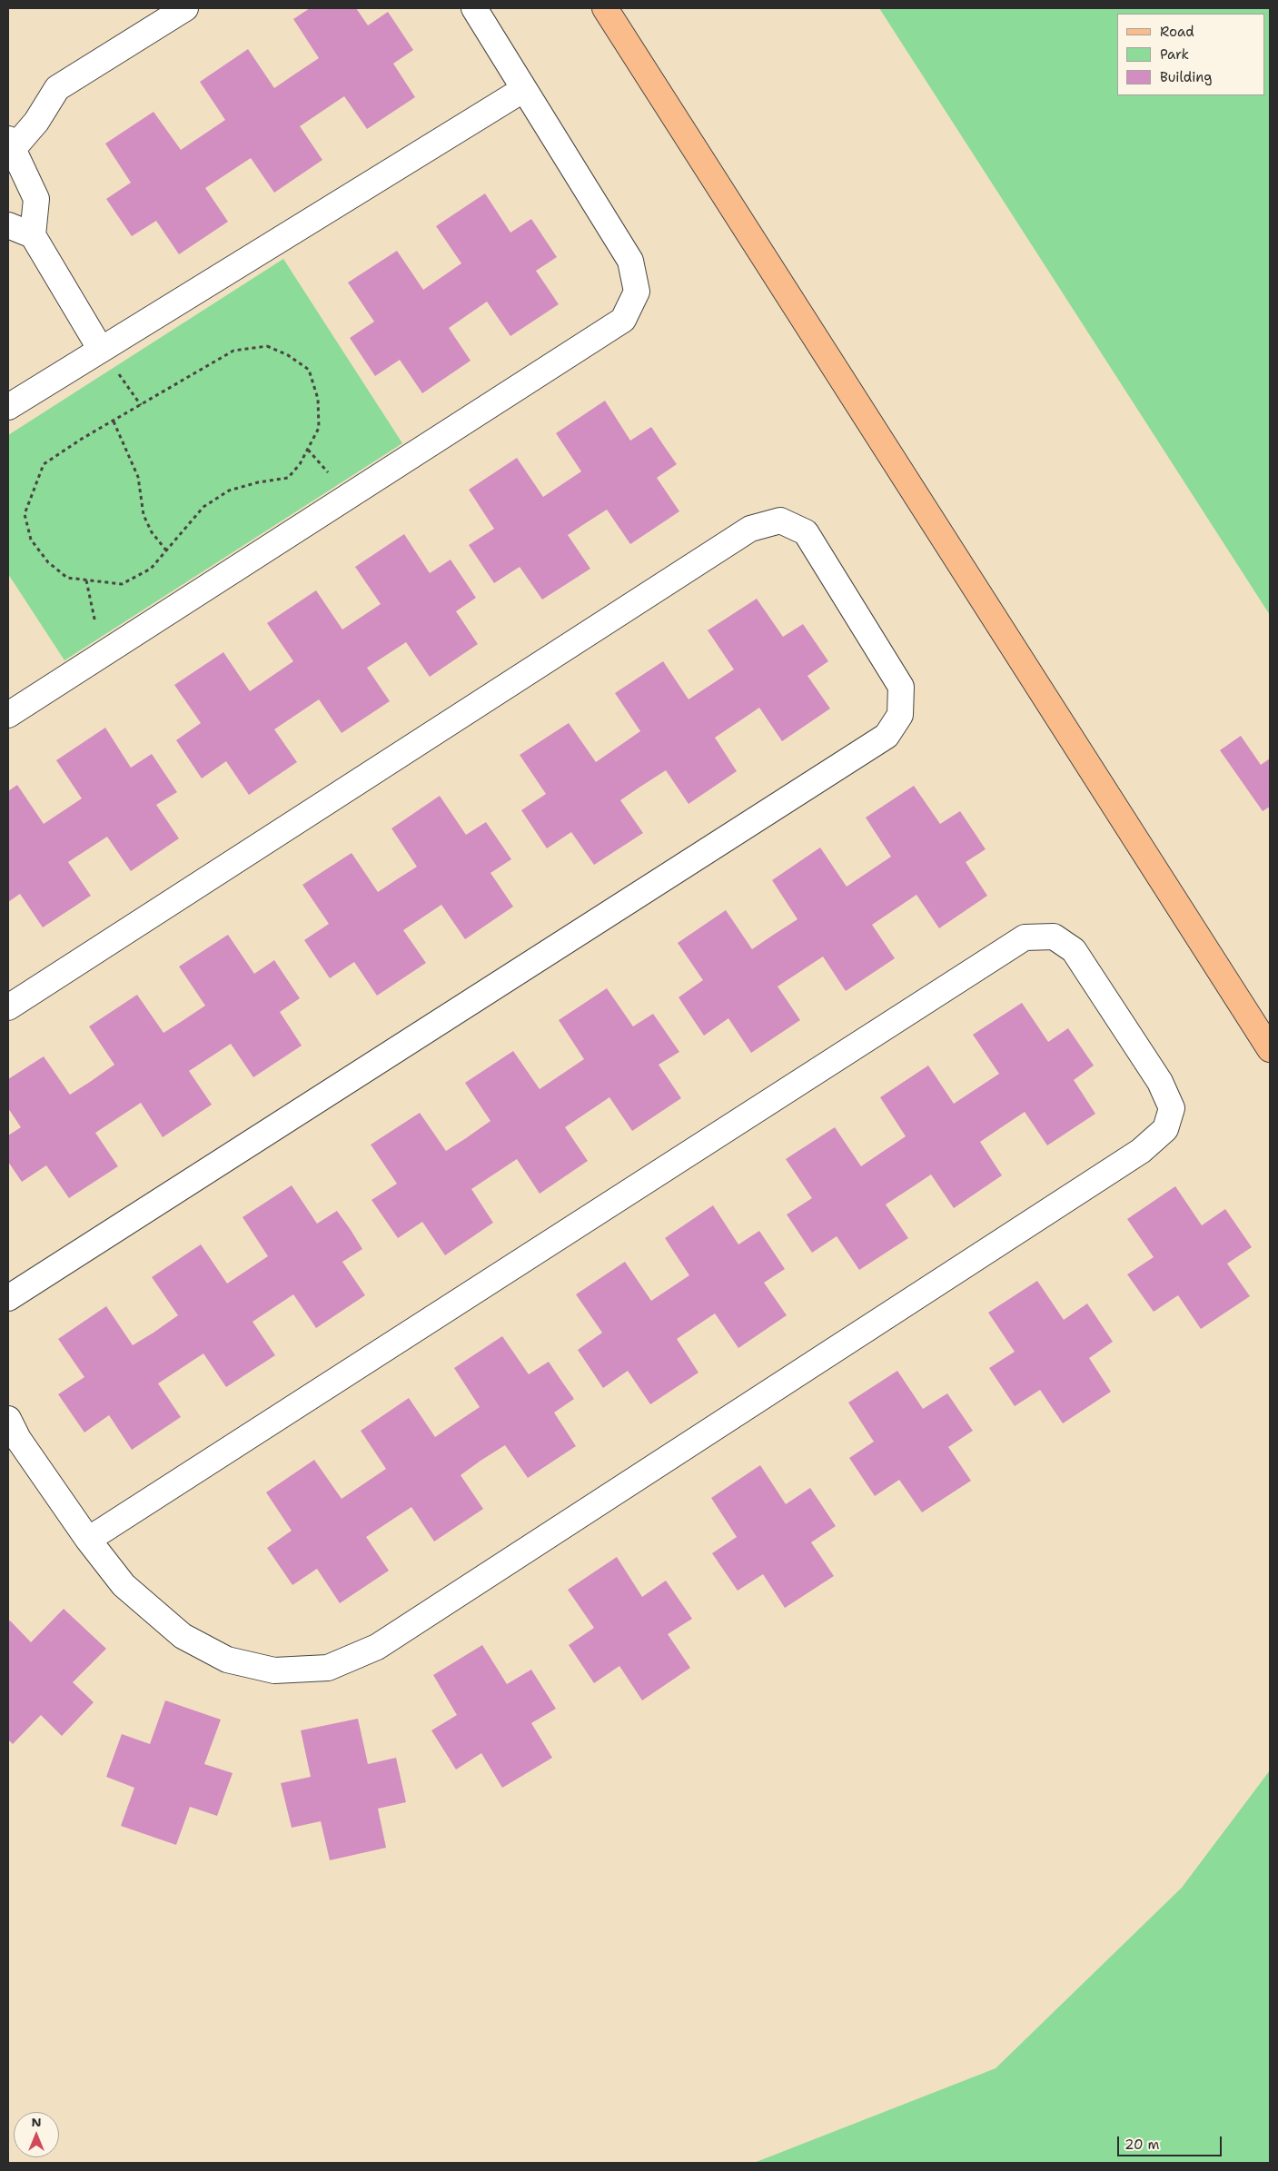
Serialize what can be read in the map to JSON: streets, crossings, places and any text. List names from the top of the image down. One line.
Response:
{"legend":["Road","Park","Building"],"scale_bar":"20 m","north":"top"}
